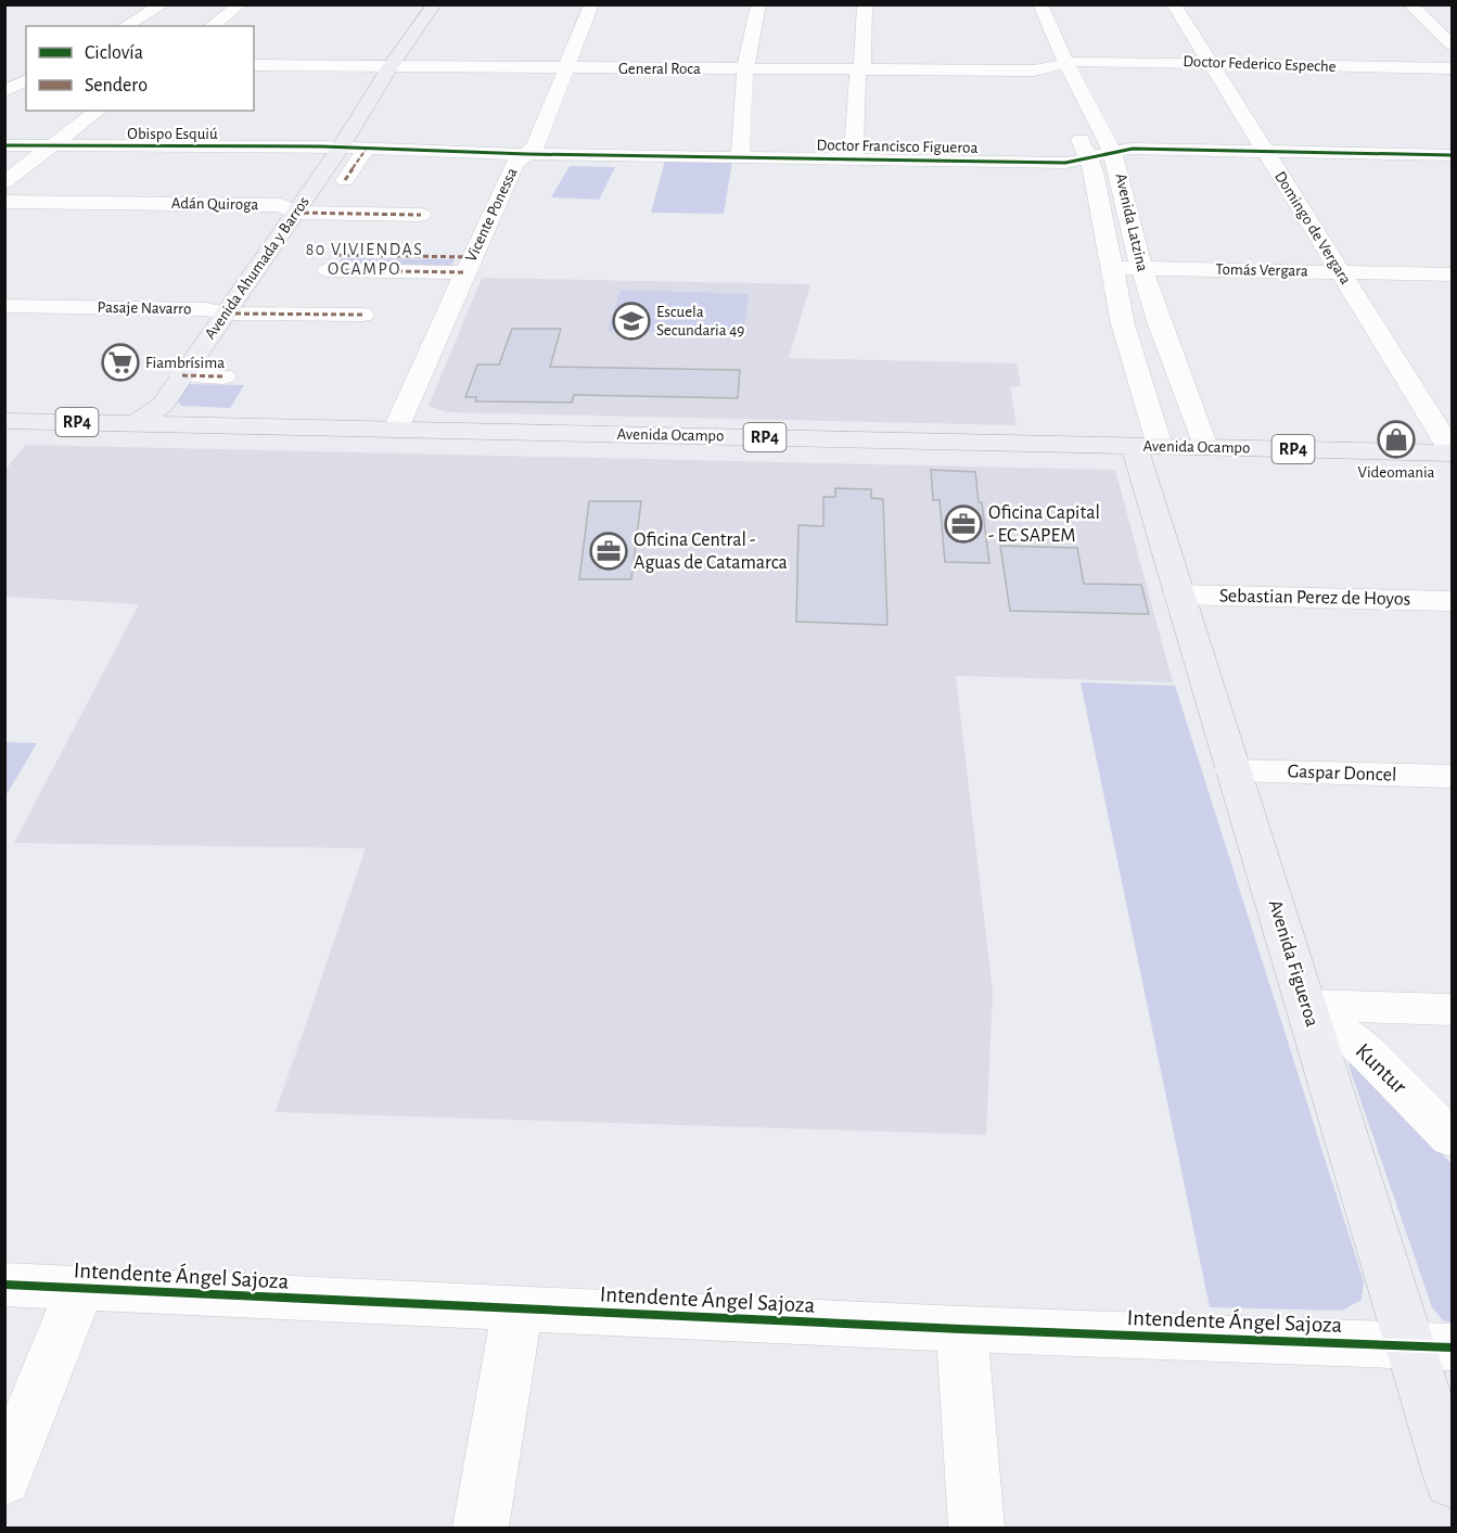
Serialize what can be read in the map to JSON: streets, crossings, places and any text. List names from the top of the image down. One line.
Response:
{"streets":{"main road":["Avenida Ahumada y Barros","RP4","Avenida Ocampo","Avenida Figueroa"],"street":["Doctor Federico Espeche","General Roca","Obispo Esquiú","Doctor Francisco Figueroa","Adán Quiroga","Vicente Ponessa","Avenida Latzina","Domingo de Vergara","Tomás Vergara","Pasaje Navarro","Sebastian Perez de Hoyos","Gaspar Doncel","Kuntur","Intendente Ángel Sajoza"]},"crossings":[["Doctor Federico Espeche","General Roca"],["Doctor Federico Espeche","Avenida Latzina"],["Doctor Federico Espeche","Domingo de Vergara"],["General Roca","Vicente Ponessa"],["General Roca","Avenida Latzina"],["General Roca","Avenida Ahumada y Barros"],["Obispo Esquiú","Doctor Francisco Figueroa"],["Obispo Esquiú","Avenida Ahumada y Barros"],["Doctor Francisco Figueroa","Vicente Ponessa"],["Doctor Francisco Figueroa","Avenida Latzina"],["Doctor Francisco Figueroa","Domingo de Vergara"],["Doctor Francisco Figueroa","Avenida Ahumada y Barros"],["Adán Quiroga","Avenida Ahumada y Barros"],["Vicente Ponessa","Avenida Ocampo"],["Avenida Latzina","Tomás Vergara"],["Avenida Latzina","Avenida Ocampo"],["Avenida Latzina","Avenida Figueroa"],["Domingo de Vergara","Tomás Vergara"],["Domingo de Vergara","Avenida Ocampo"],["Avenida Ahumada y Barros","Pasaje Navarro"],["Avenida Ahumada y Barros","Avenida Ocampo"],["Avenida Ocampo","Avenida Figueroa"],["Sebastian Perez de Hoyos","Avenida Figueroa"],["Gaspar Doncel","Avenida Figueroa"],["Avenida Figueroa","Kuntur"],["Avenida Figueroa","Intendente Ángel Sajoza"]],"districts":["80 VIVIENDAS OCAMPO"],"places":{"school or university":["Escuela Secundaria 49"],"supermarket":["Fiambrísima"],"shop":["Videomania"],"office":["Oficina Capital - EC SAPEM","Oficina Central - Aguas de Catamarca"]},"legend":["Ciclovía","Sendero"]}
